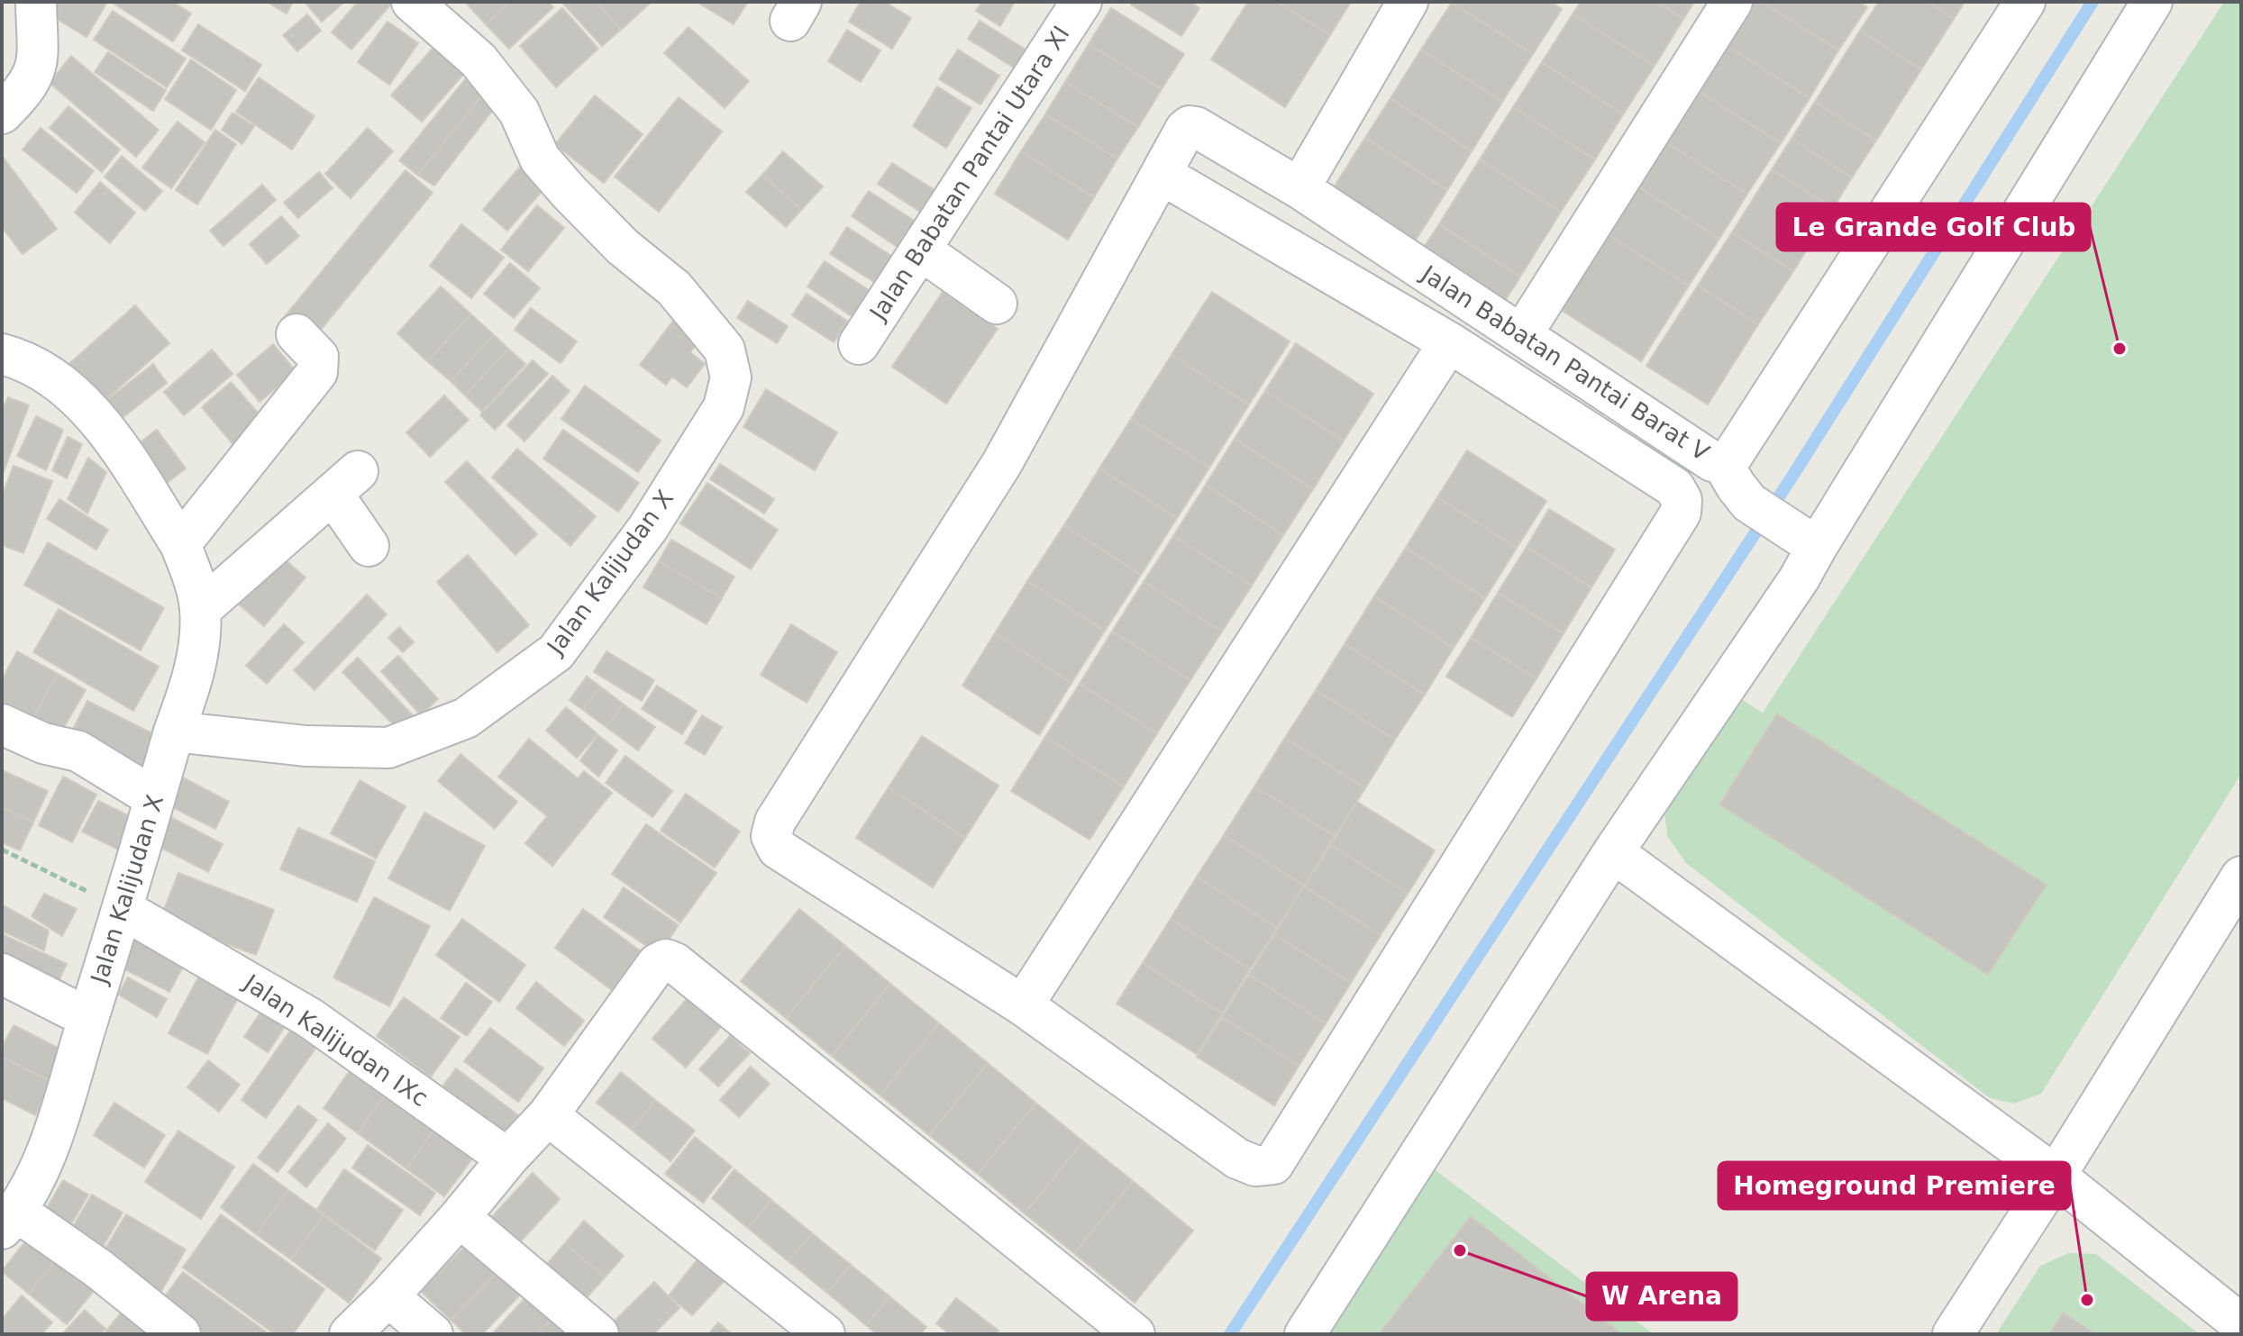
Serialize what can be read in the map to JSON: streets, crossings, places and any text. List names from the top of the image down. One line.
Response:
{"streets":{"street":["Jalan Babatan Pantai Utara XI","Jalan Babatan Pantai Barat V","Jalan Kalijudan X","Jalan Kalijudan IXc"]},"crossings":[["Jalan Kalijudan X","Jalan Kalijudan IXc"]],"places":["Le Grande Golf Club","W Arena","Homeground Premiere"]}
